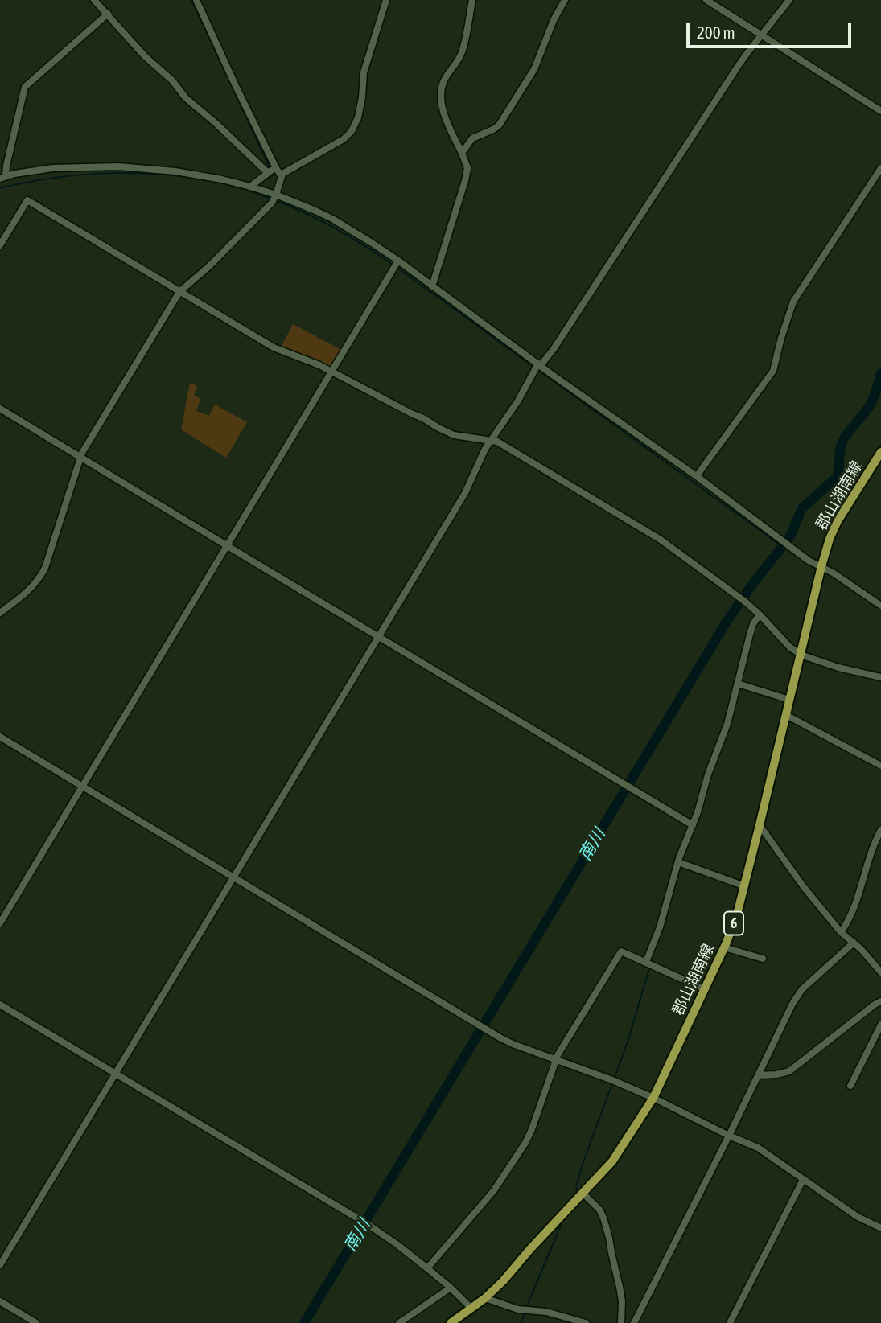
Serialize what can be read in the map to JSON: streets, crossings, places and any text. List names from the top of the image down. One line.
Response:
{"streets":{"main road":["郡山湖南線","6"]},"water":["南川"],"scale_bar":"200 m"}
